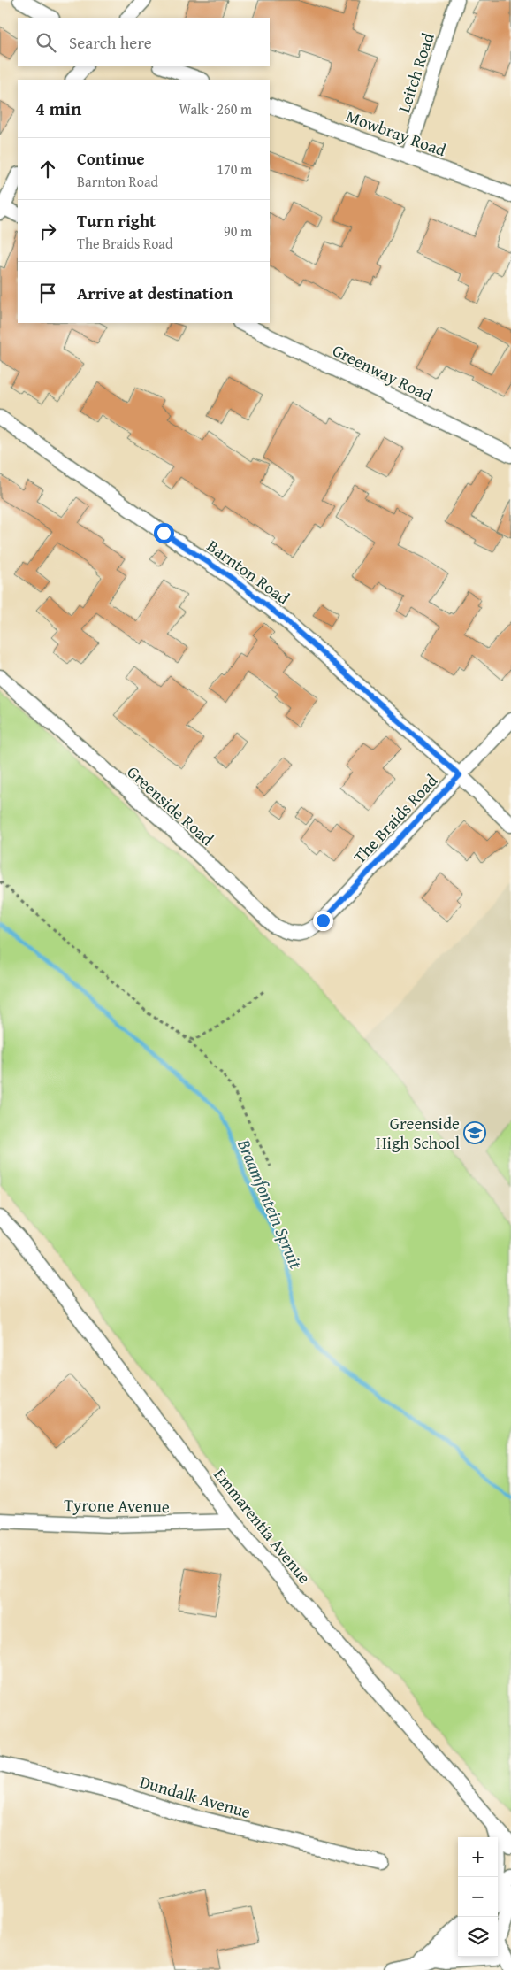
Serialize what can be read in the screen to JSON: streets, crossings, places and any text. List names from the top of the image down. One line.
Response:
{"streets":{"street":["Leitch Road","Mowbray Road","Greenway Road","Barnton Road","Greenside Road","The Braids Road","Tyrone Avenue","Emmarentia Avenue","Dundalk Avenue"]},"crossings":[["Leitch Road","Mowbray Road"],["Barnton Road","The Braids Road"],["Greenside Road","The Braids Road"],["Tyrone Avenue","Emmarentia Avenue"]],"water":["Braamfontein Spruit"],"places":{"school or university":["Greenside High School"]},"page":{"search":"Search here","heading":["4 min","Walk · 260 m"],"list":[["Continue","Barnton Road","170 m"],["Turn right","The Braids Road","90 m"],"Arrive at destination"],"map_buttons":["+","−"]}}
